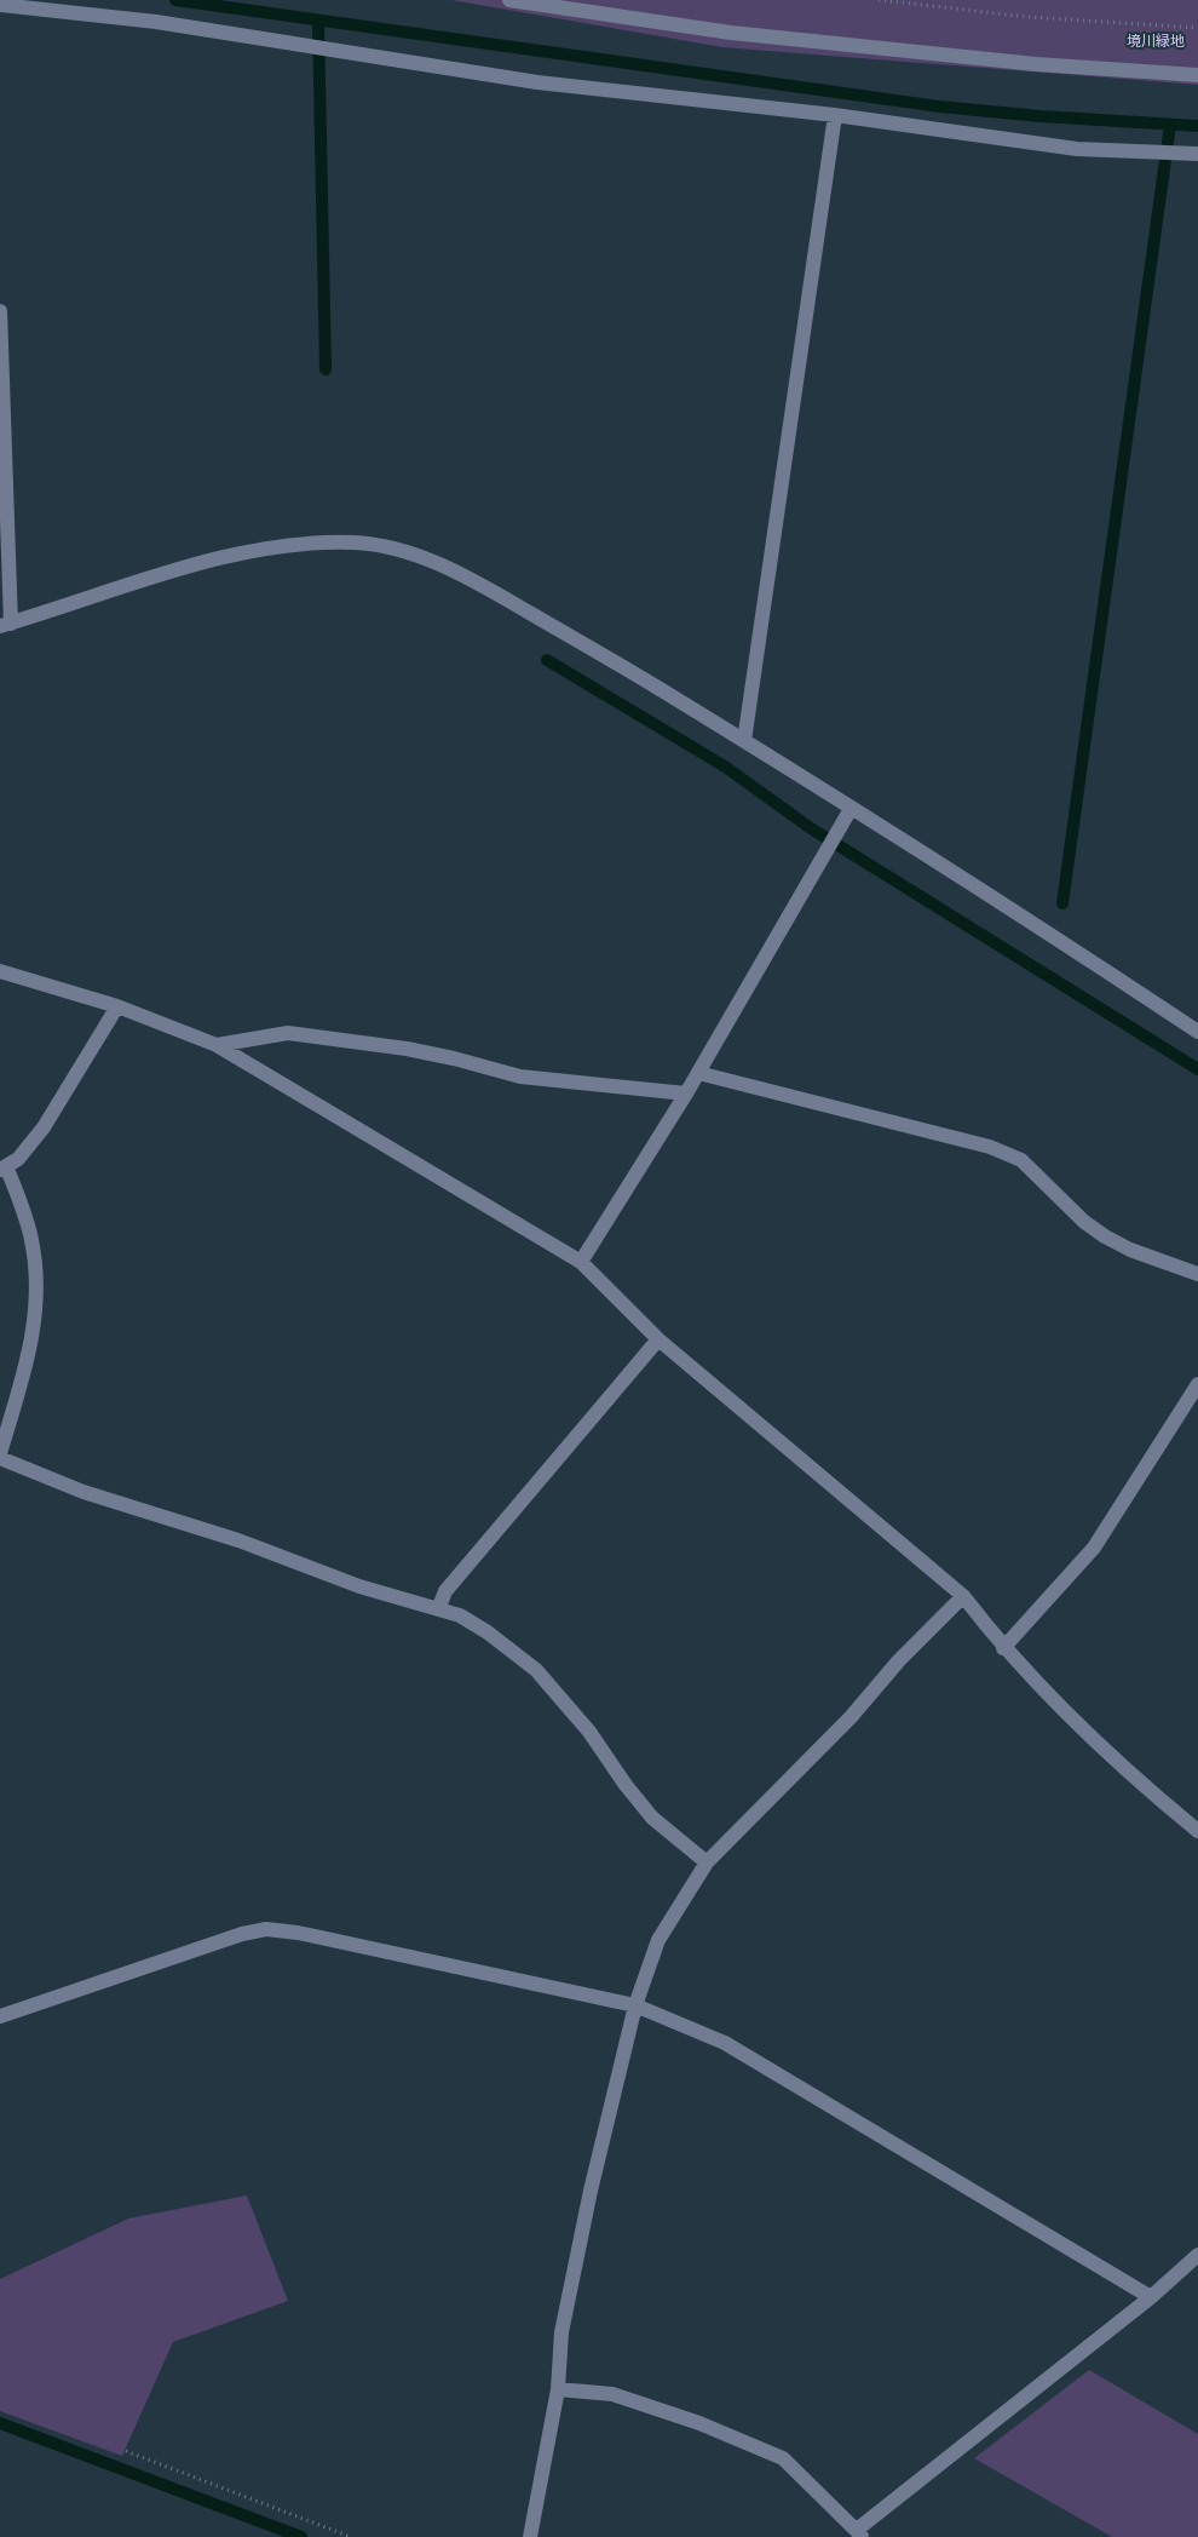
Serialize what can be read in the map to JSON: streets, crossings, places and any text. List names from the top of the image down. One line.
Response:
{"parks":["境川緑地"]}
